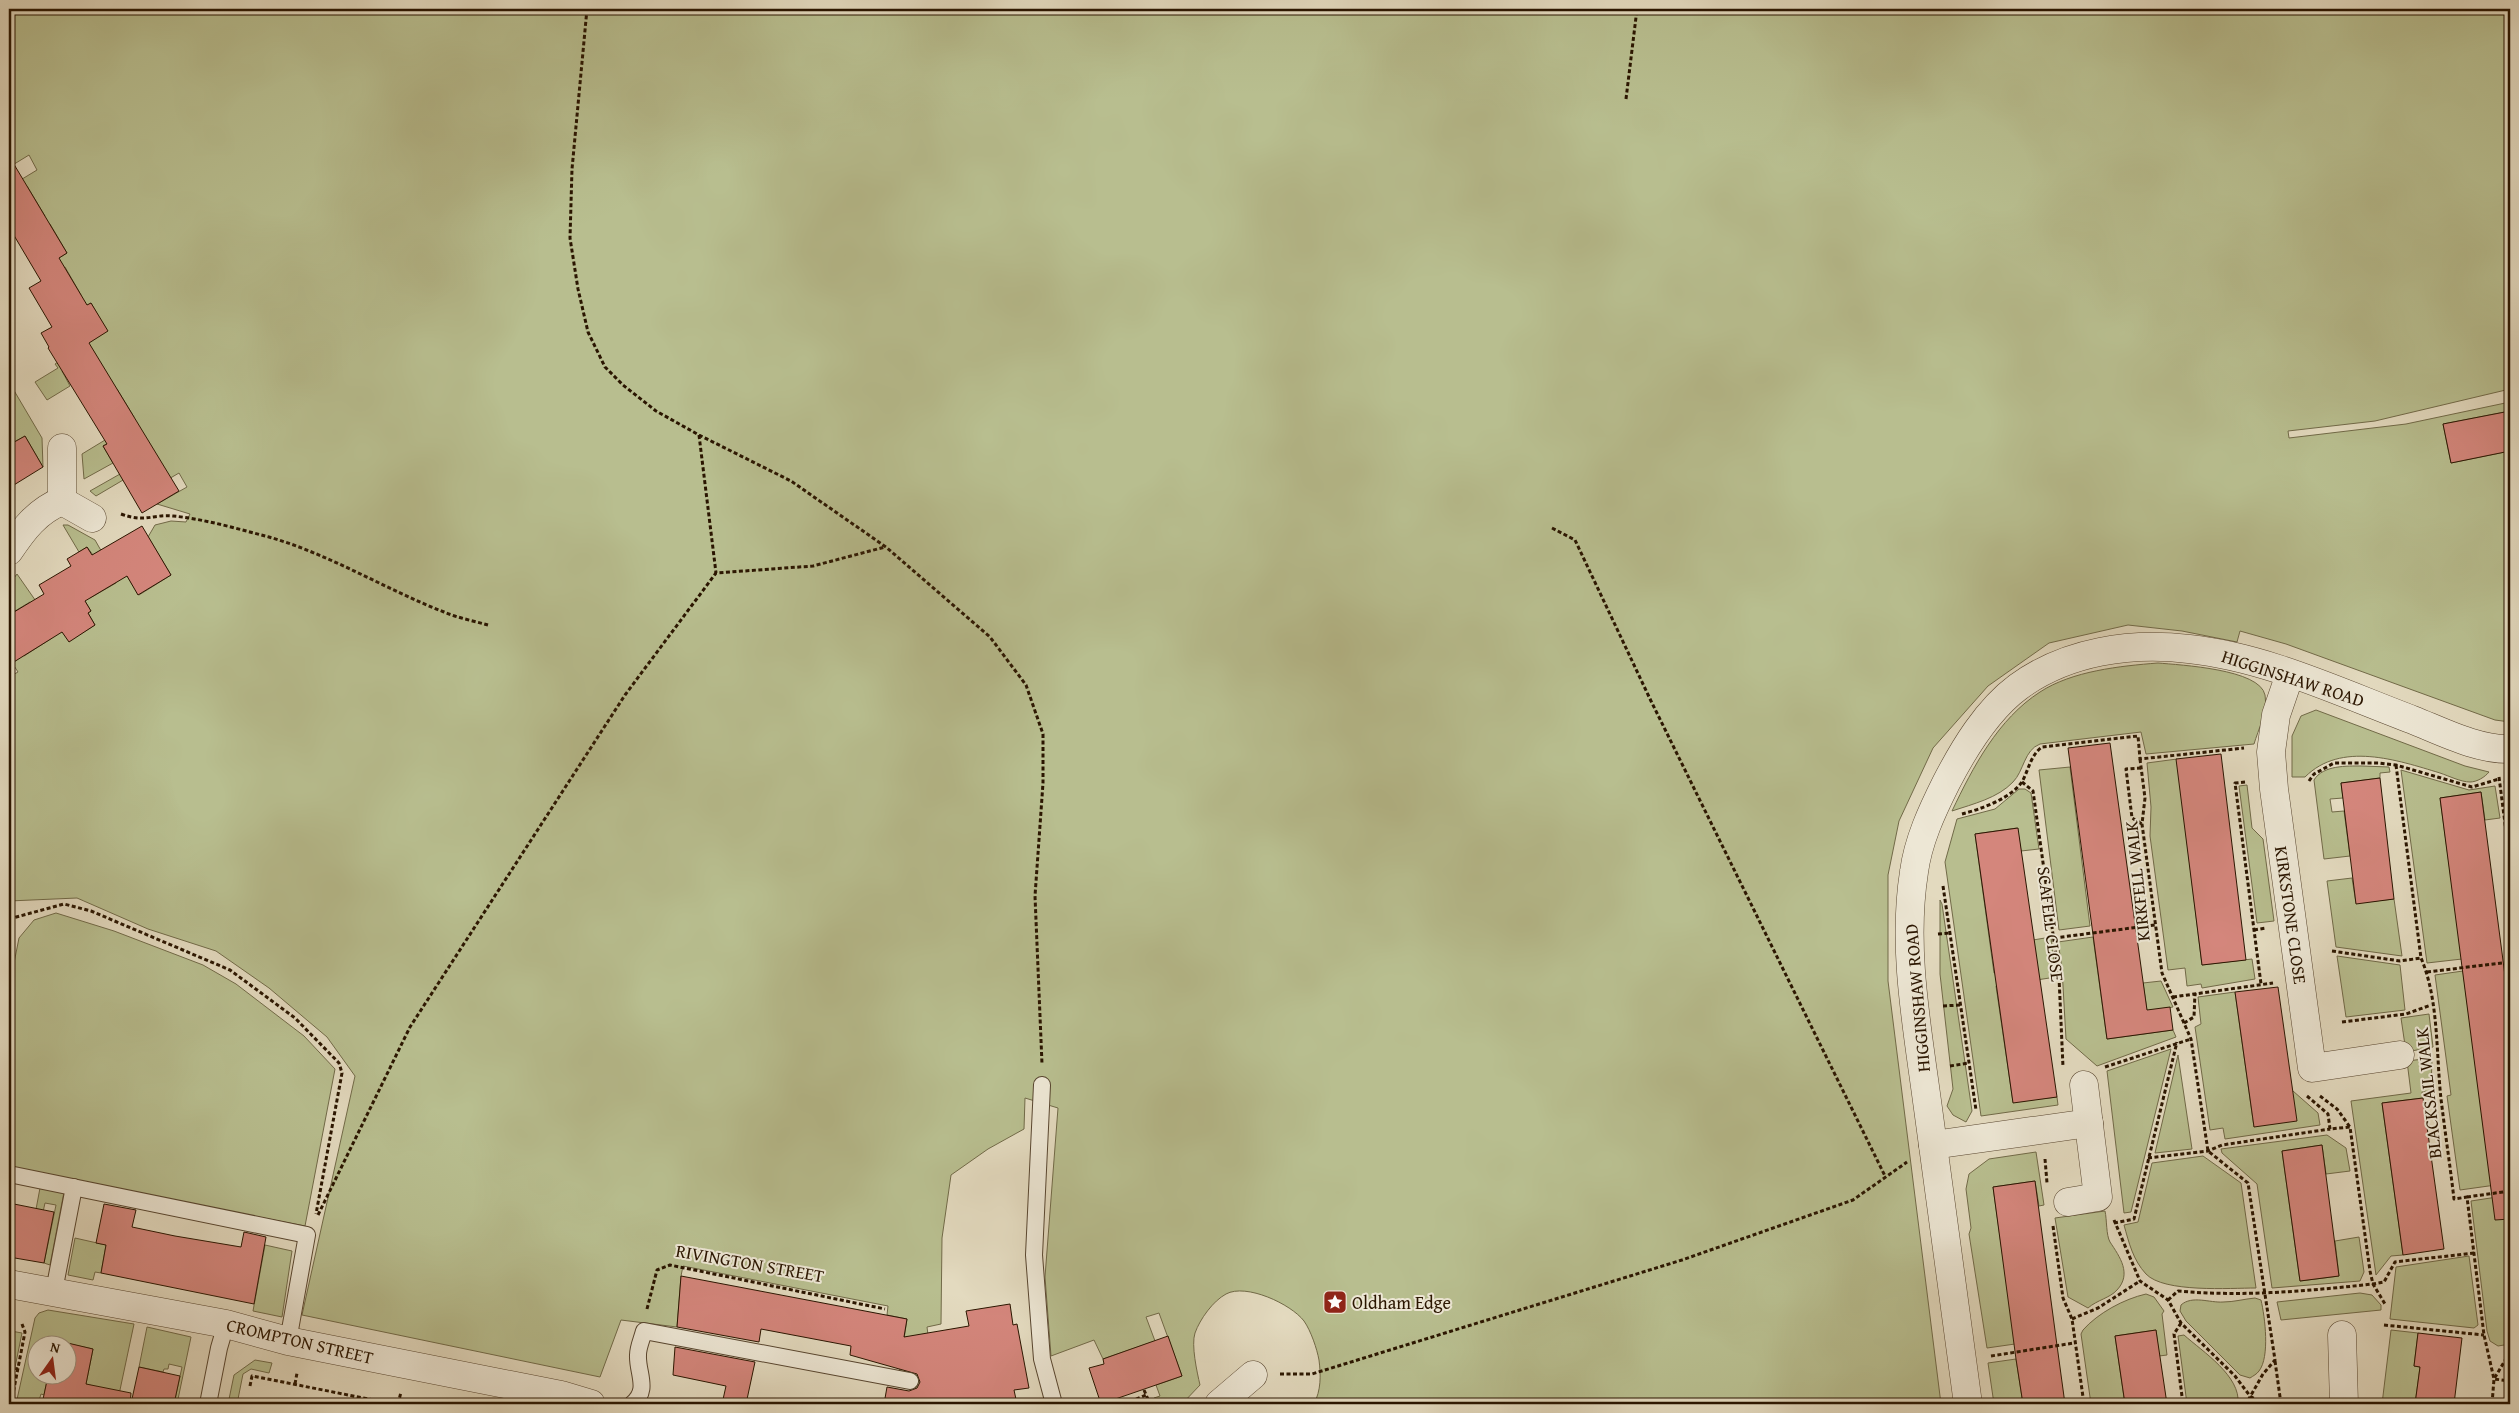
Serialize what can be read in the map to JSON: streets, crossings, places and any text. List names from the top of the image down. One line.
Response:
{"streets":{"street":["HIGGINSHAW ROAD","KIRKSTONE CLOSE","CROMPTON STREET"],"path":["KIRKFELL WALK","SCAFELL CLOSE","BLACKSAIL WALK","RIVINGTON STREET"]},"crossings":[["HIGGINSHAW ROAD","KIRKSTONE CLOSE"],["KIRKFELL WALK","SCAFELL CLOSE"]],"places":{"place":["Oldham Edge"]},"north":"top"}
